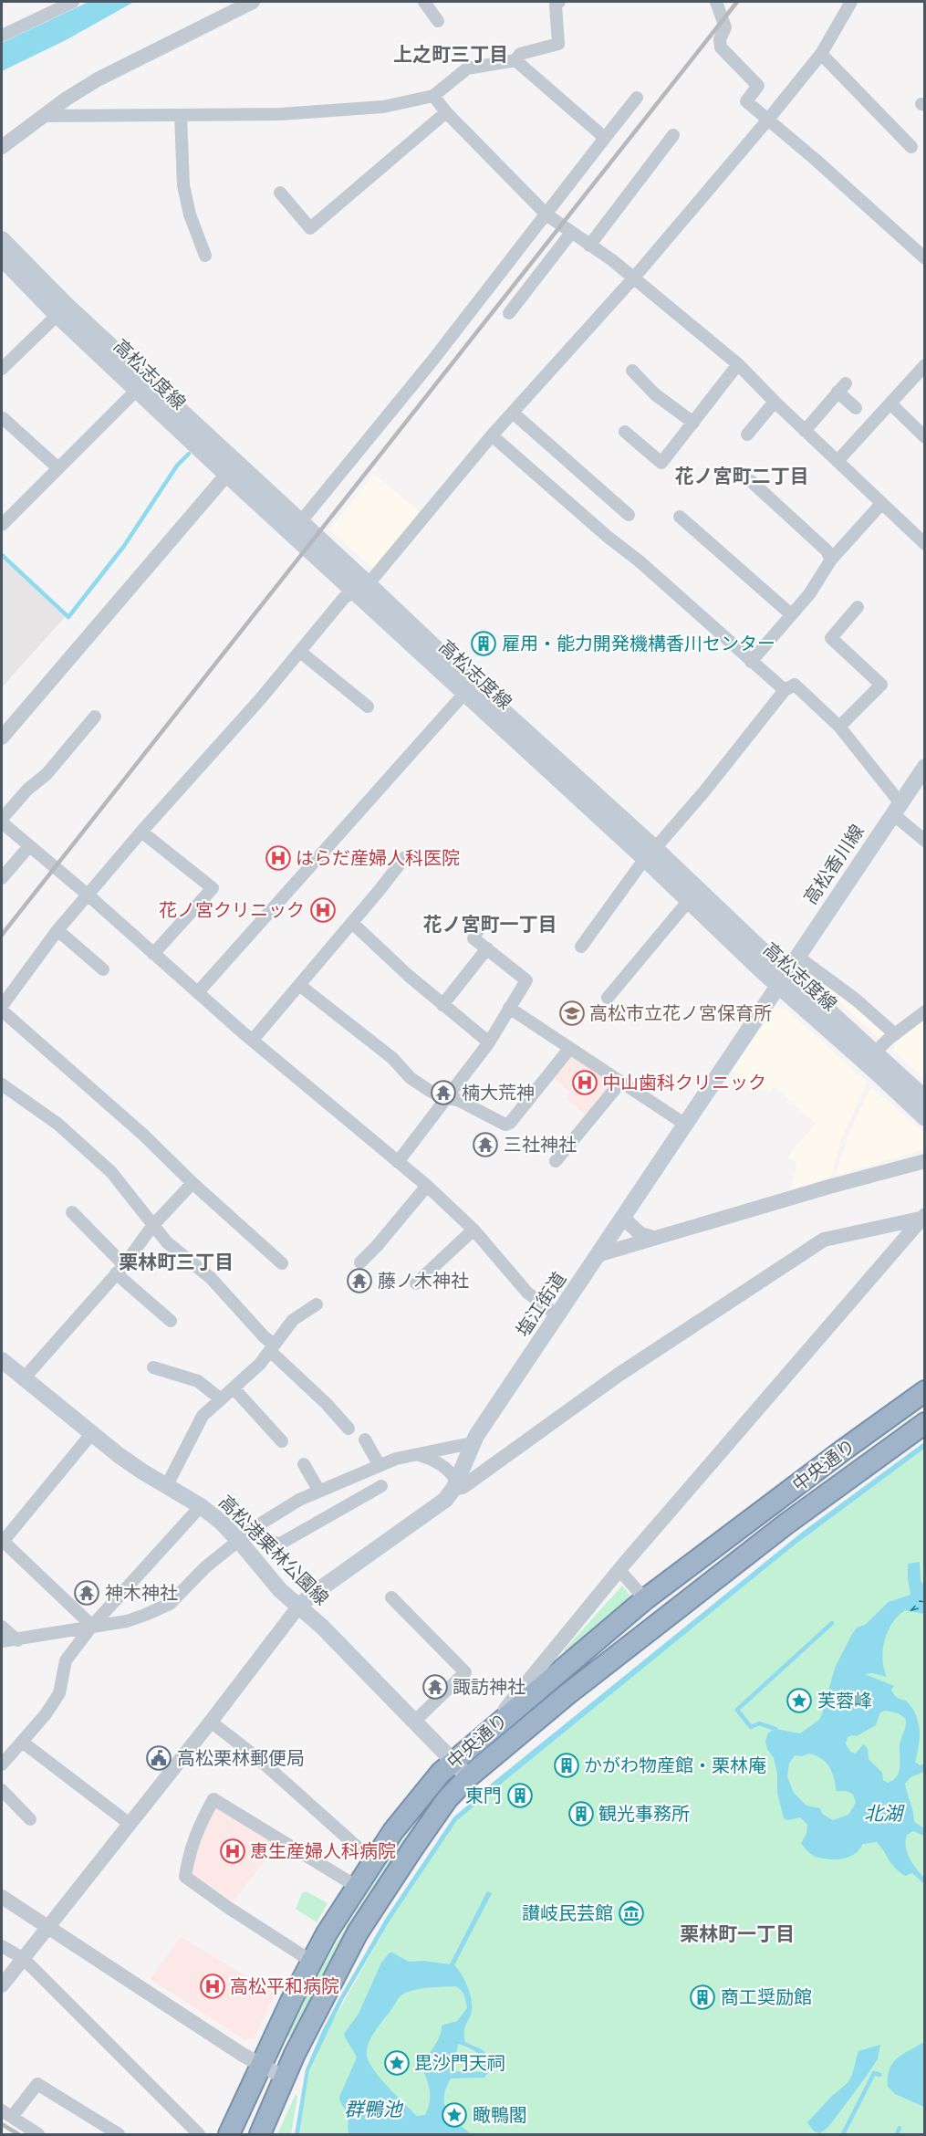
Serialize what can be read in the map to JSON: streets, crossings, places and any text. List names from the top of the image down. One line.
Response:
{"streets":{"highway":["中央通り"],"main road":["高松志度線","高松香川線","塩江街道","高松港栗林公園線"]},"crossings":[["高松志度線","高松香川線"],["高松志度線","塩江街道"],["高松香川線","塩江街道"],["塩江街道","高松港栗林公園線"],["中央通り","高松港栗林公園線"]],"districts":["上之町三丁目","花ノ宮町二丁目","花ノ宮町一丁目","栗林町三丁目","栗林町一丁目"],"water":["北湖","群鴨池"],"places":{"building":["雇用・能力開発機構香川センター","かがわ物産館・栗林庵","東門","観光事務所","商工奨励館"],"hospital":["はらだ産婦人科医院","花ノ宮クリニック","中山歯科クリニック","恵生産婦人科病院","高松平和病院"],"school or university":["高松市立花ノ宮保育所"],"temple":["楠大荒神","三社神社","藤ノ木神社","神木神社","諏訪神社"],"place":["芙蓉峰","毘沙門天祠","瞰鴨閣"],"public building":["高松栗林郵便局"],"museum":["讃岐民芸館"]}}
